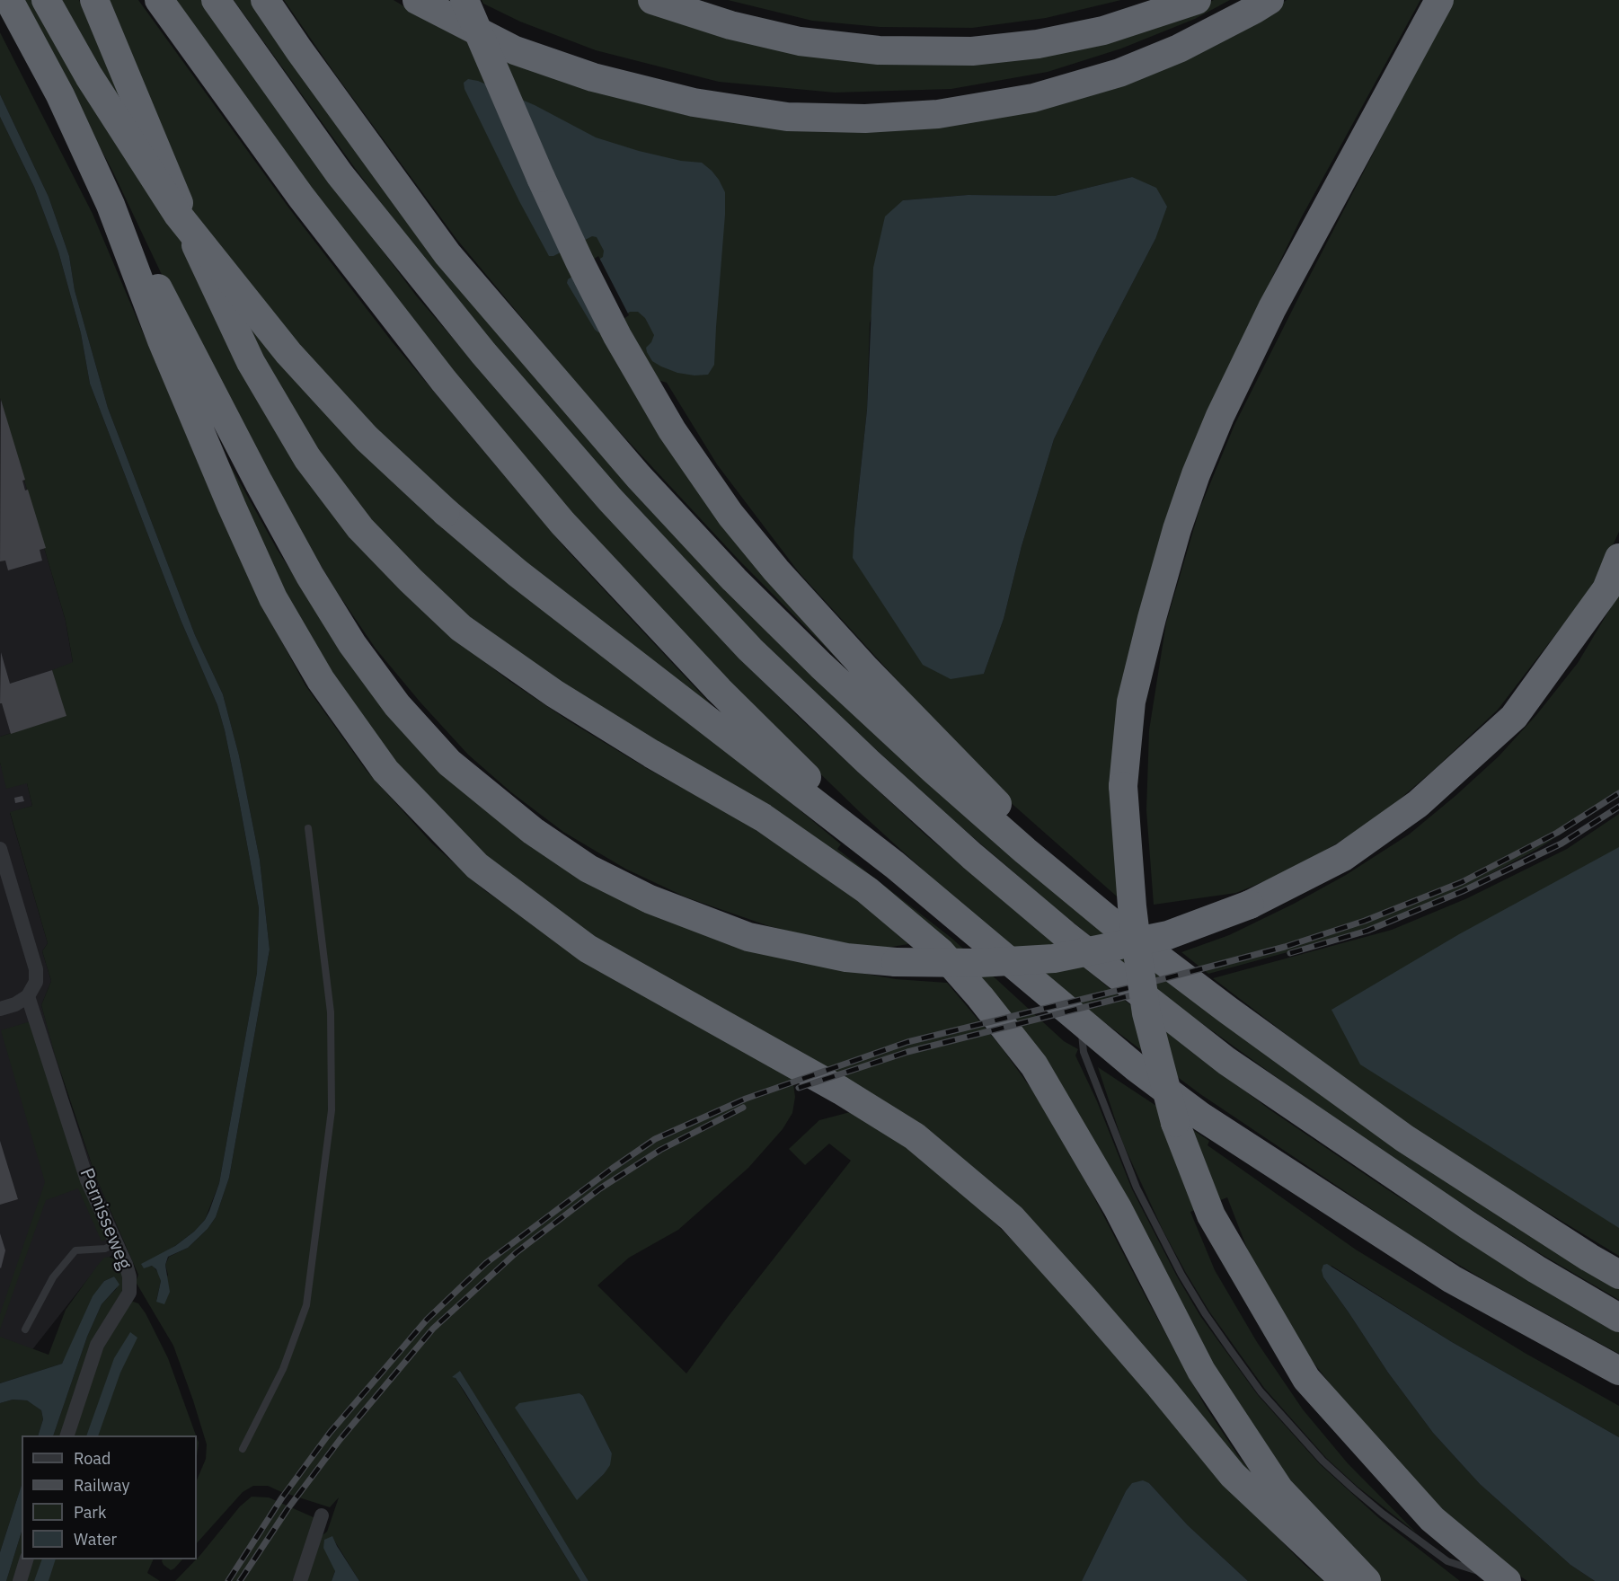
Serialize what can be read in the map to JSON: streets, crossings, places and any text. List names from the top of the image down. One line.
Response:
{"streets":{"street":["Pernisseweg"]},"legend":["Road","Railway","Park","Water"]}
